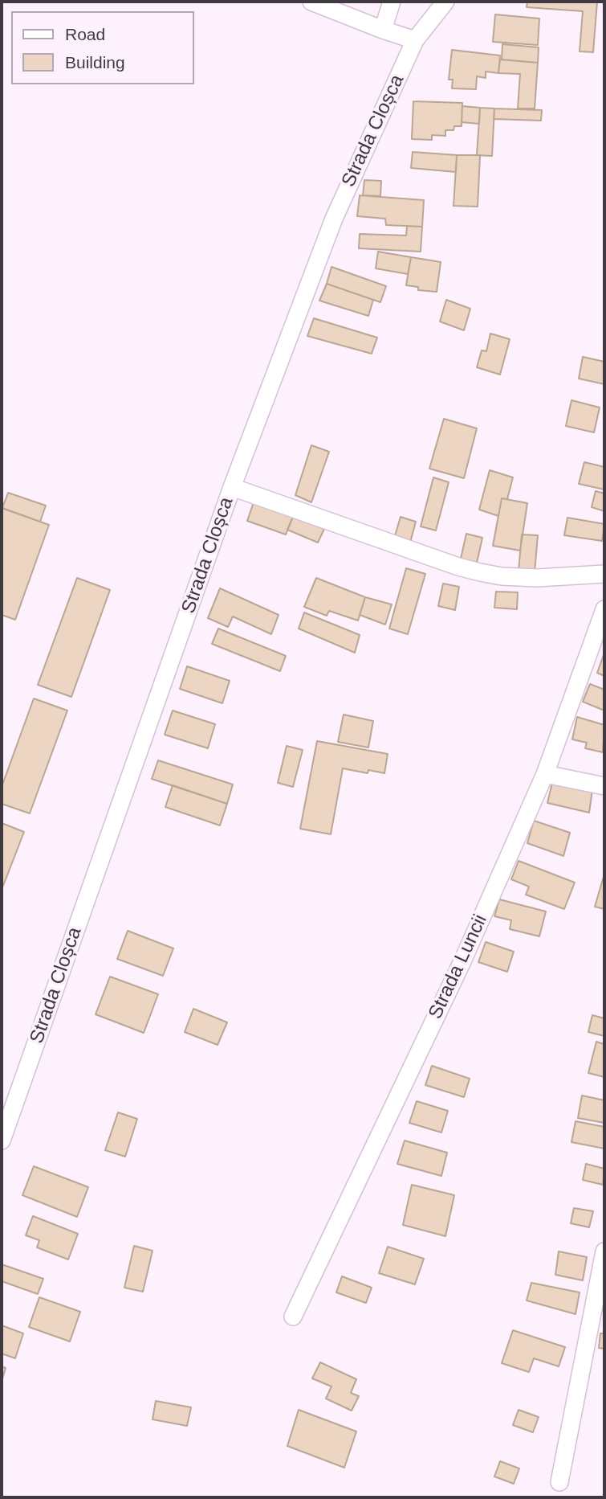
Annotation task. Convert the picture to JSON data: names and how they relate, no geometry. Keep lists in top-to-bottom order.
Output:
{
  "streets": {
    "street": ["Strada Cloșca", "Strada Luncii"]
  },
  "legend": ["Road", "Building"]
}
